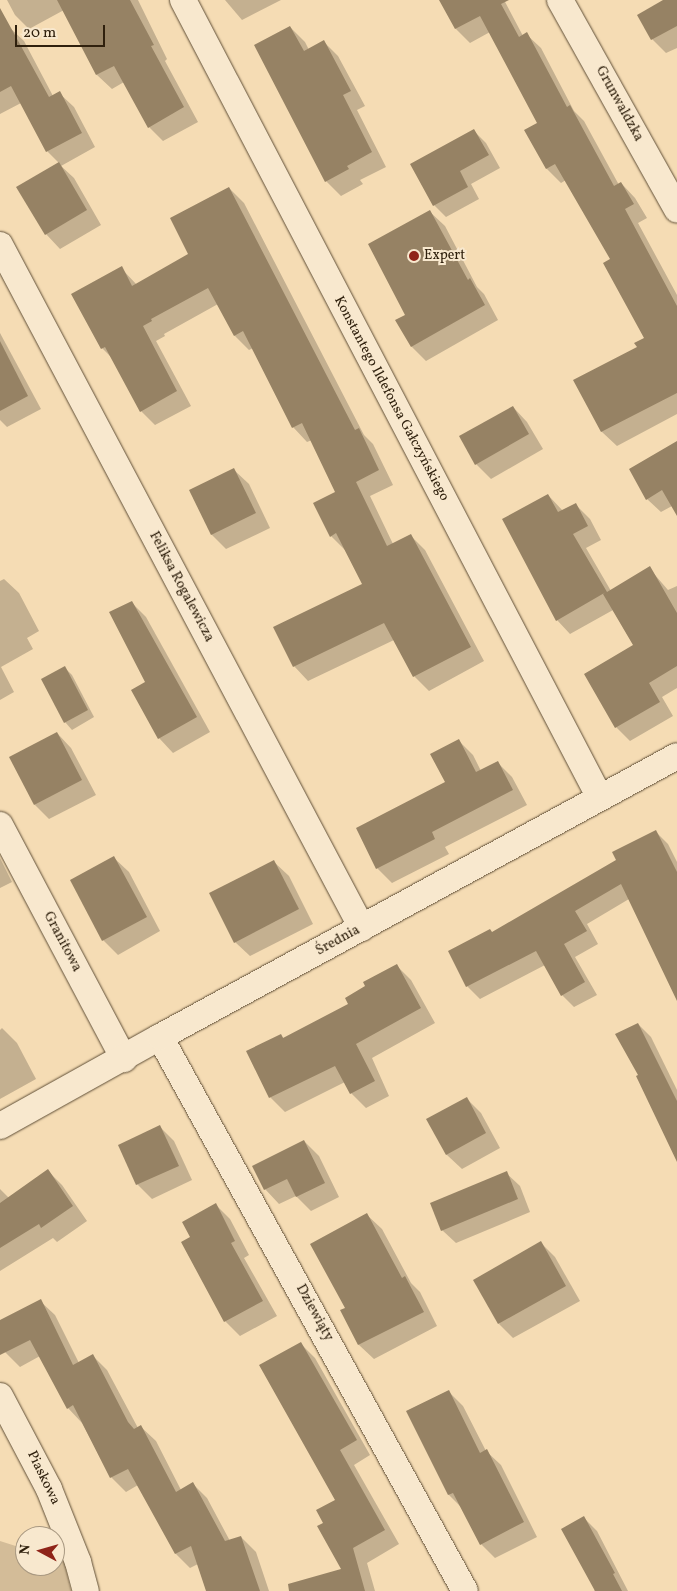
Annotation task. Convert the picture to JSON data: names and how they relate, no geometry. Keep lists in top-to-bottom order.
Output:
{
  "streets": {
    "street": [
      "Grunwaldzka",
      "Konstantego Ildefonsa Gałczyńskiego",
      "Feliksa Rogalewicza",
      "Średnia",
      "Granitowa",
      "Dziewiąty",
      "Piaskowa"
    ]
  },
  "crossings": [
    ["Konstantego Ildefonsa Gałczyńskiego", "Średnia"],
    ["Feliksa Rogalewicza", "Średnia"],
    ["Średnia", "Granitowa"],
    ["Średnia", "Dziewiąty"]
  ],
  "places": ["Expert"],
  "scale_bar": "20 m",
  "north": "left"
}
